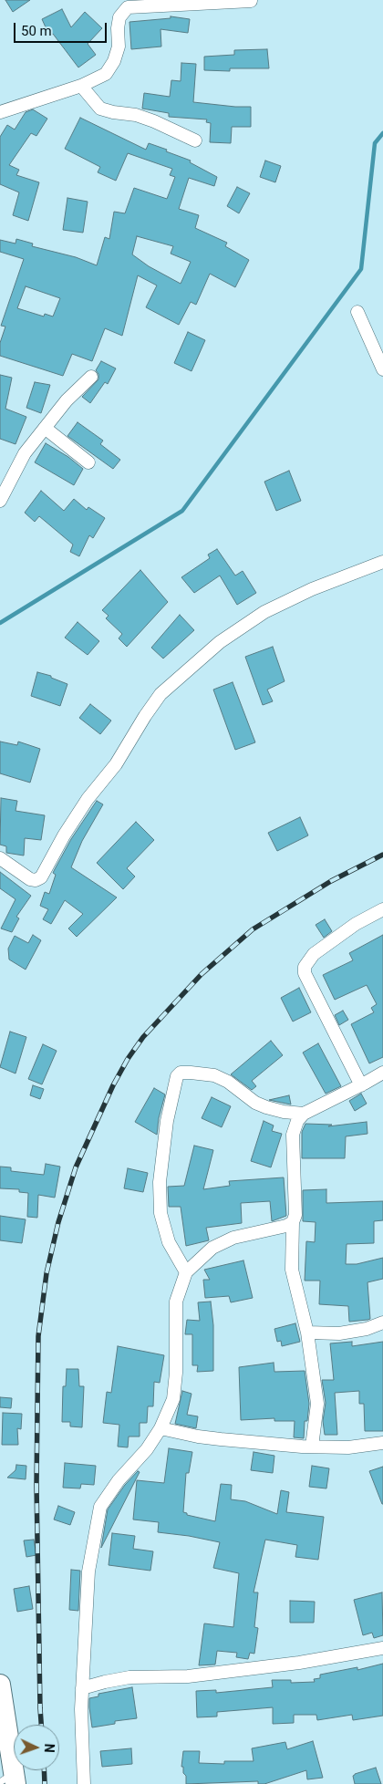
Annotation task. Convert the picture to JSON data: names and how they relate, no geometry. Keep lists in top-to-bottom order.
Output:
{
  "scale_bar": "50 m",
  "north": "right"
}
